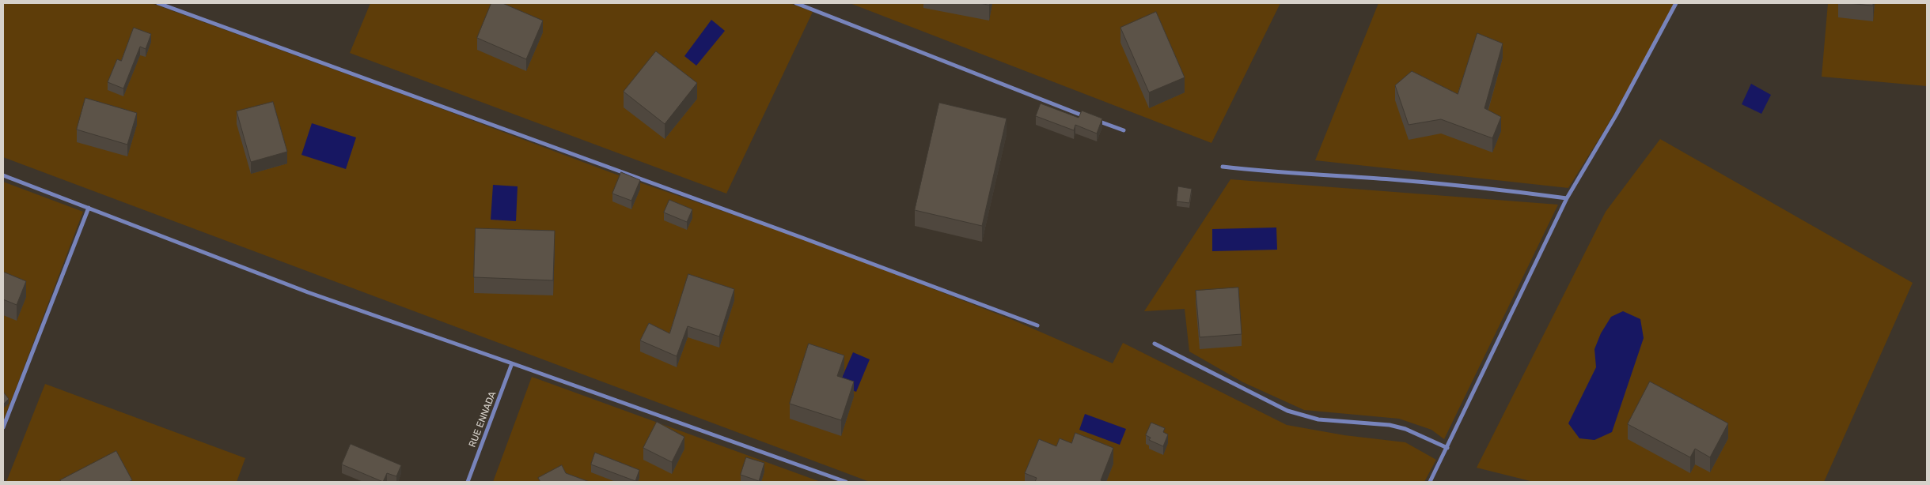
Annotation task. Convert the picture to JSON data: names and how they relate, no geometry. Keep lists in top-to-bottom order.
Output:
{
  "streets": {
    "street": ["RUE ENNADA"]
  }
}
